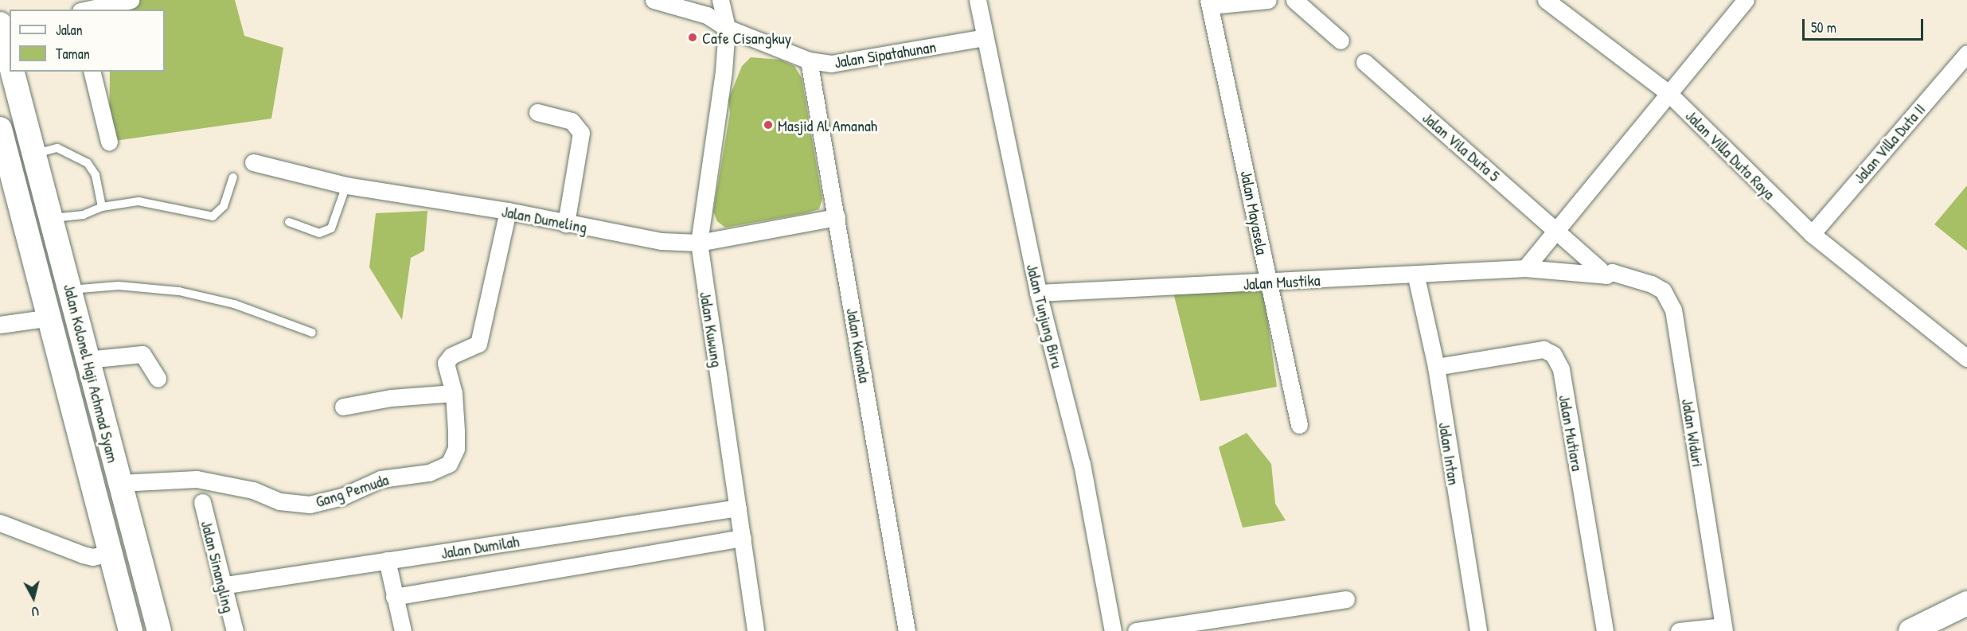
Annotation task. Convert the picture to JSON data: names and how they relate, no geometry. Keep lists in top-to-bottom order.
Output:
{
  "streets": {
    "main road": ["Jalan Kolonel Haji Achmad Syam"],
    "street": [
      "Jalan Sipatahunan",
      "Jalan Villa Duta II",
      "Jalan Vila Duta 5",
      "Jalan Villa Duta Raya",
      "Jalan Mayasela",
      "Jalan Dumeling",
      "Jalan Mustika",
      "Jalan Tunjung Biru",
      "Jalan Kuwung",
      "Jalan Kumala",
      "Jalan Mutiara",
      "Jalan Widuri",
      "Jalan Intan",
      "Gang Pemuda",
      "Jalan Dumilah",
      "Jalan Sinangling"
    ]
  },
  "crossings": [
    ["Jalan Sipatahunan", "Jalan Tunjung Biru"],
    ["Jalan Sipatahunan", "Jalan Kuwung"],
    ["Jalan Sipatahunan", "Jalan Kumala"],
    ["Jalan Villa Duta II", "Jalan Villa Duta Raya"],
    ["Jalan Vila Duta 5", "Jalan Mustika"],
    ["Jalan Vila Duta 5", "Jalan Widuri"],
    ["Jalan Mayasela", "Jalan Mustika"],
    ["Jalan Dumeling", "Jalan Kuwung"],
    ["Jalan Dumeling", "Jalan Kumala"],
    ["Jalan Dumeling", "Gang Pemuda"],
    ["Jalan Mustika", "Jalan Tunjung Biru"],
    ["Jalan Mustika", "Jalan Widuri"],
    ["Jalan Kuwung", "Jalan Dumilah"],
    ["Jalan Kolonel Haji Achmad Syam", "Gang Pemuda"],
    ["Jalan Mutiara", "Jalan Intan"],
    ["Jalan Dumilah", "Jalan Sinangling"]
  ],
  "places": ["Cafe Cisangkuy", "Masjid Al Amanah"],
  "legend": ["Jalan", "Taman"],
  "scale_bar": "50 m",
  "north": "bottom"
}
